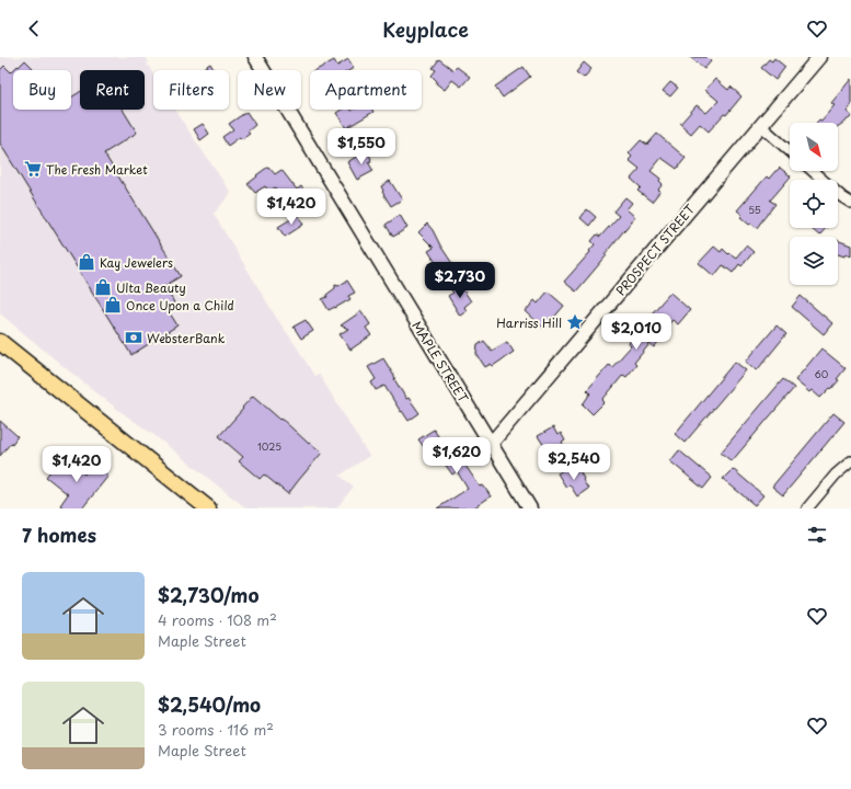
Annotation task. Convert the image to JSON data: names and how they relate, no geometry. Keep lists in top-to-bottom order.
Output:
{
  "streets": {
    "main road": ["PROSPECT STREET", "MAPLE STREET"]
  },
  "crossings": [
    ["PROSPECT STREET", "MAPLE STREET"]
  ],
  "places": {
    "supermarket": ["The Fresh Market"],
    "shop": ["Kay Jewelers", "Ulta Beauty", "Once Upon a Child"],
    "place": ["Harriss Hill"],
    "bank": ["WebsterBank"]
  },
  "house_numbers": ["55", "60", "1025"],
  "north": "bottom right",
  "page": {
    "header": "Keyplace",
    "chip": [
      "Buy",
      "Rent",
      "Filters",
      "New",
      "Apartment"
    ],
    "price": [
      "$1,550",
      "$1,420",
      "$2,730",
      "$2,010",
      "$1,620",
      "$2,540",
      "$1,420"
    ],
    "heading": "7 homes",
    "list": [
      {
        "name": "$2,730/mo",
        "note": "4 rooms · 108 m² · Maple Street"
      },
      {
        "name": "$2,540/mo",
        "note": "3 rooms · 116 m² · Maple Street"
      }
    ]
  }
}
